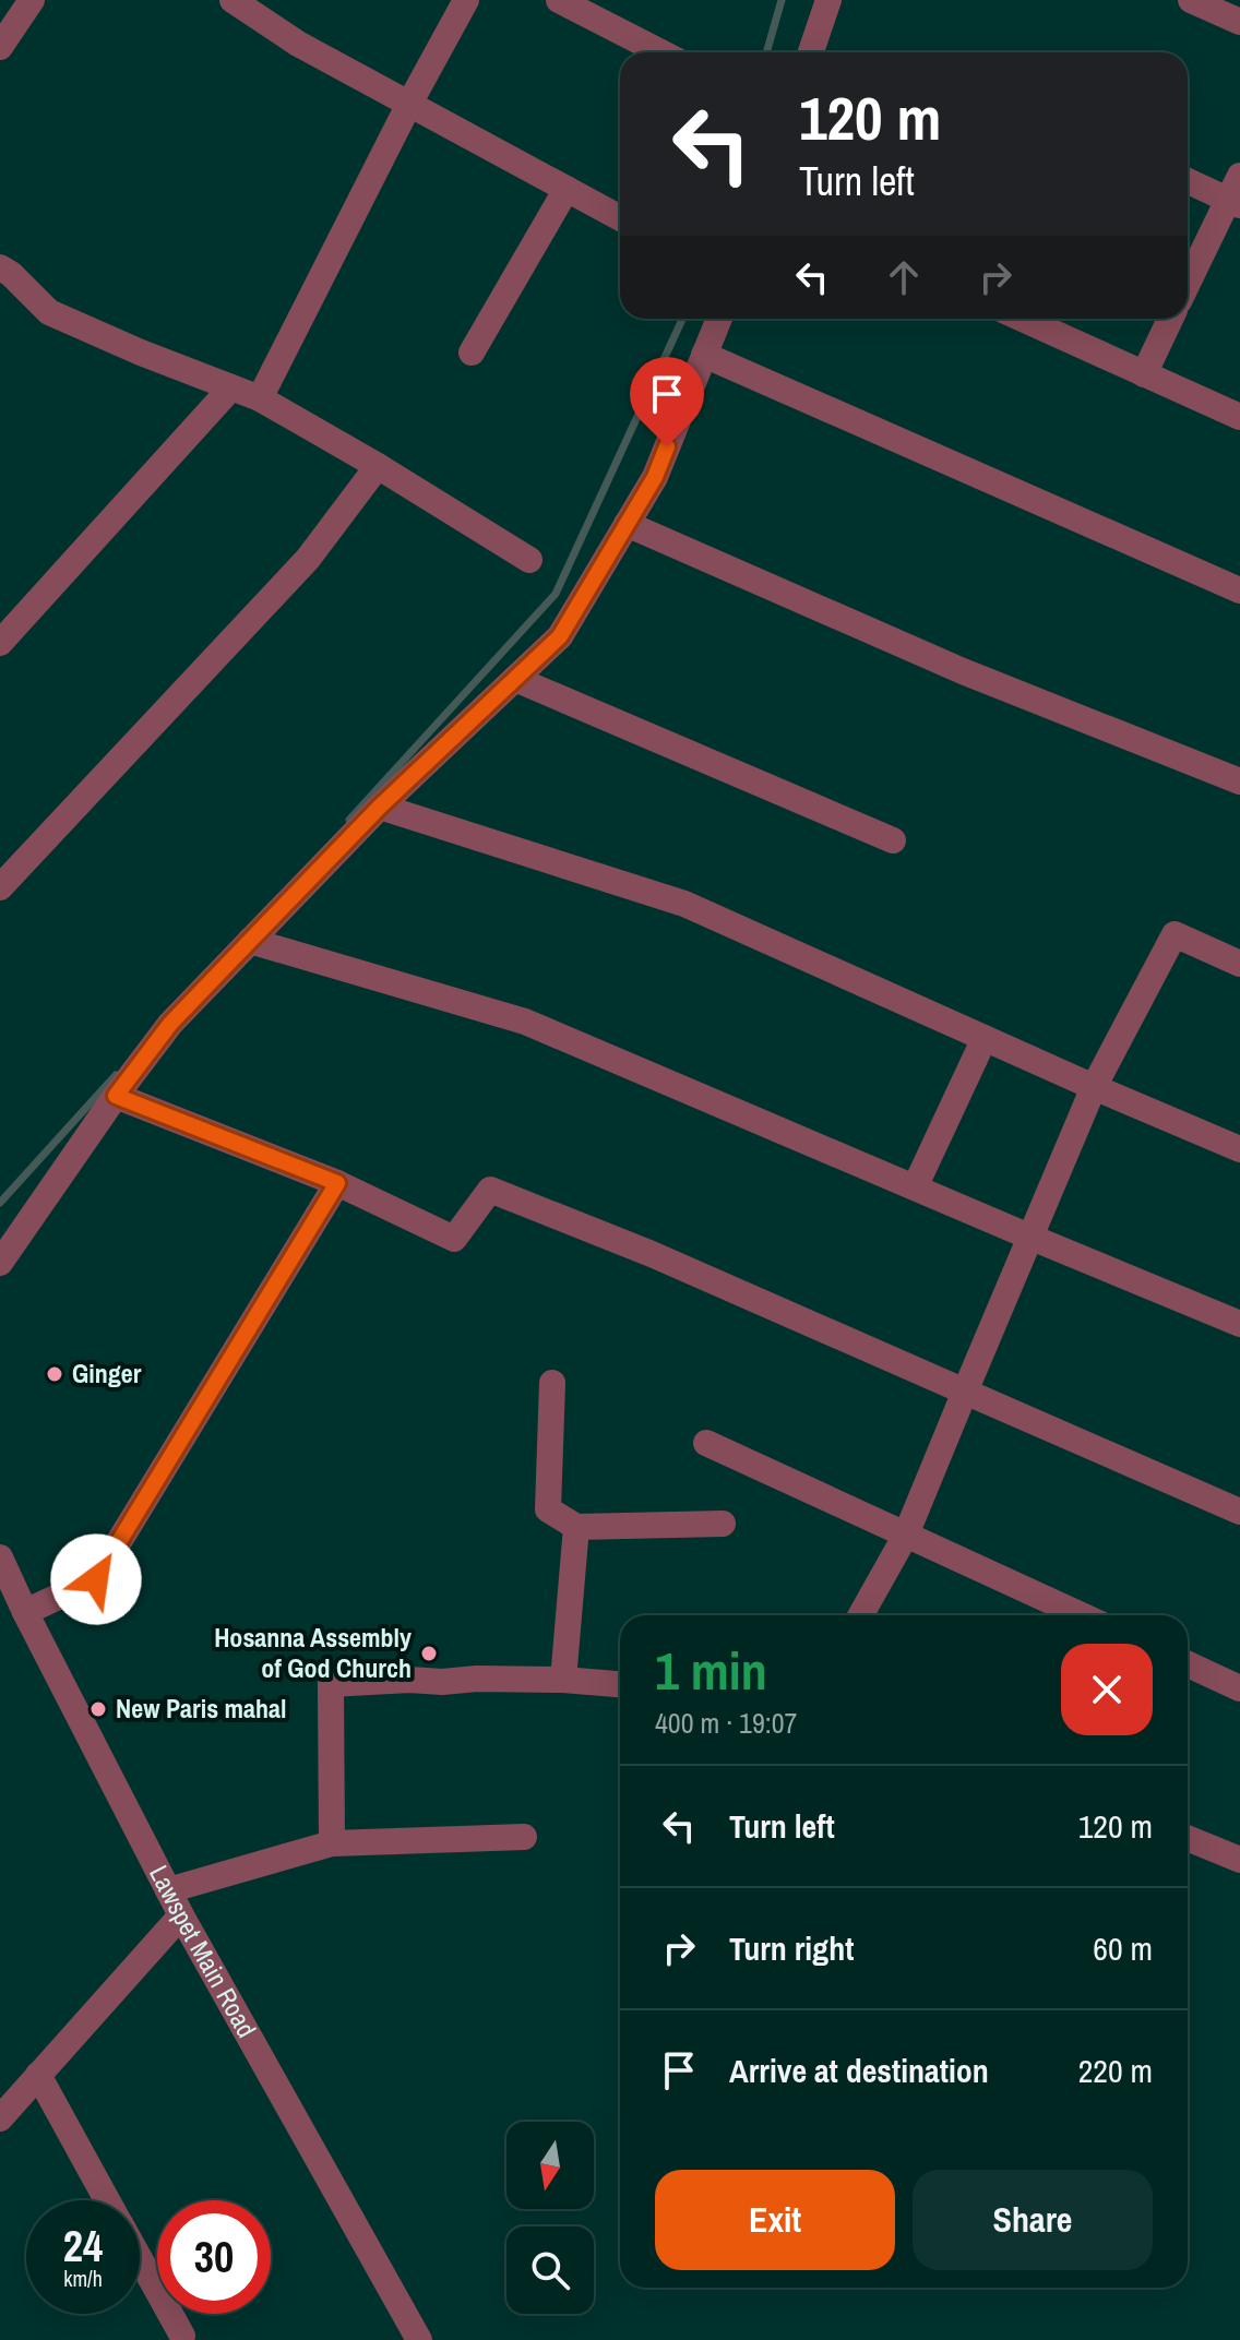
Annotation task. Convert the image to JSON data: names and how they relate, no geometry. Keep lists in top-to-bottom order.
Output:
{
  "streets": {
    "street": ["Lawspet Main Road"]
  },
  "places": ["Ginger", "Hosanna Assembly of God Church", "New Paris mahal"],
  "north": "bottom",
  "page": {
    "turn": ["120 m", "Turn left"],
    "heading": ["1 min", "400 m · 19:07"],
    "list": [
      {
        "name": "Turn left",
        "value": "120 m"
      },
      {
        "name": "Turn right",
        "value": "60 m"
      },
      {
        "name": "Arrive at destination",
        "value": "220 m"
      }
    ],
    "buttons": ["Exit", "Share"],
    "speed": "24 km/h",
    "limit": "30"
  }
}
